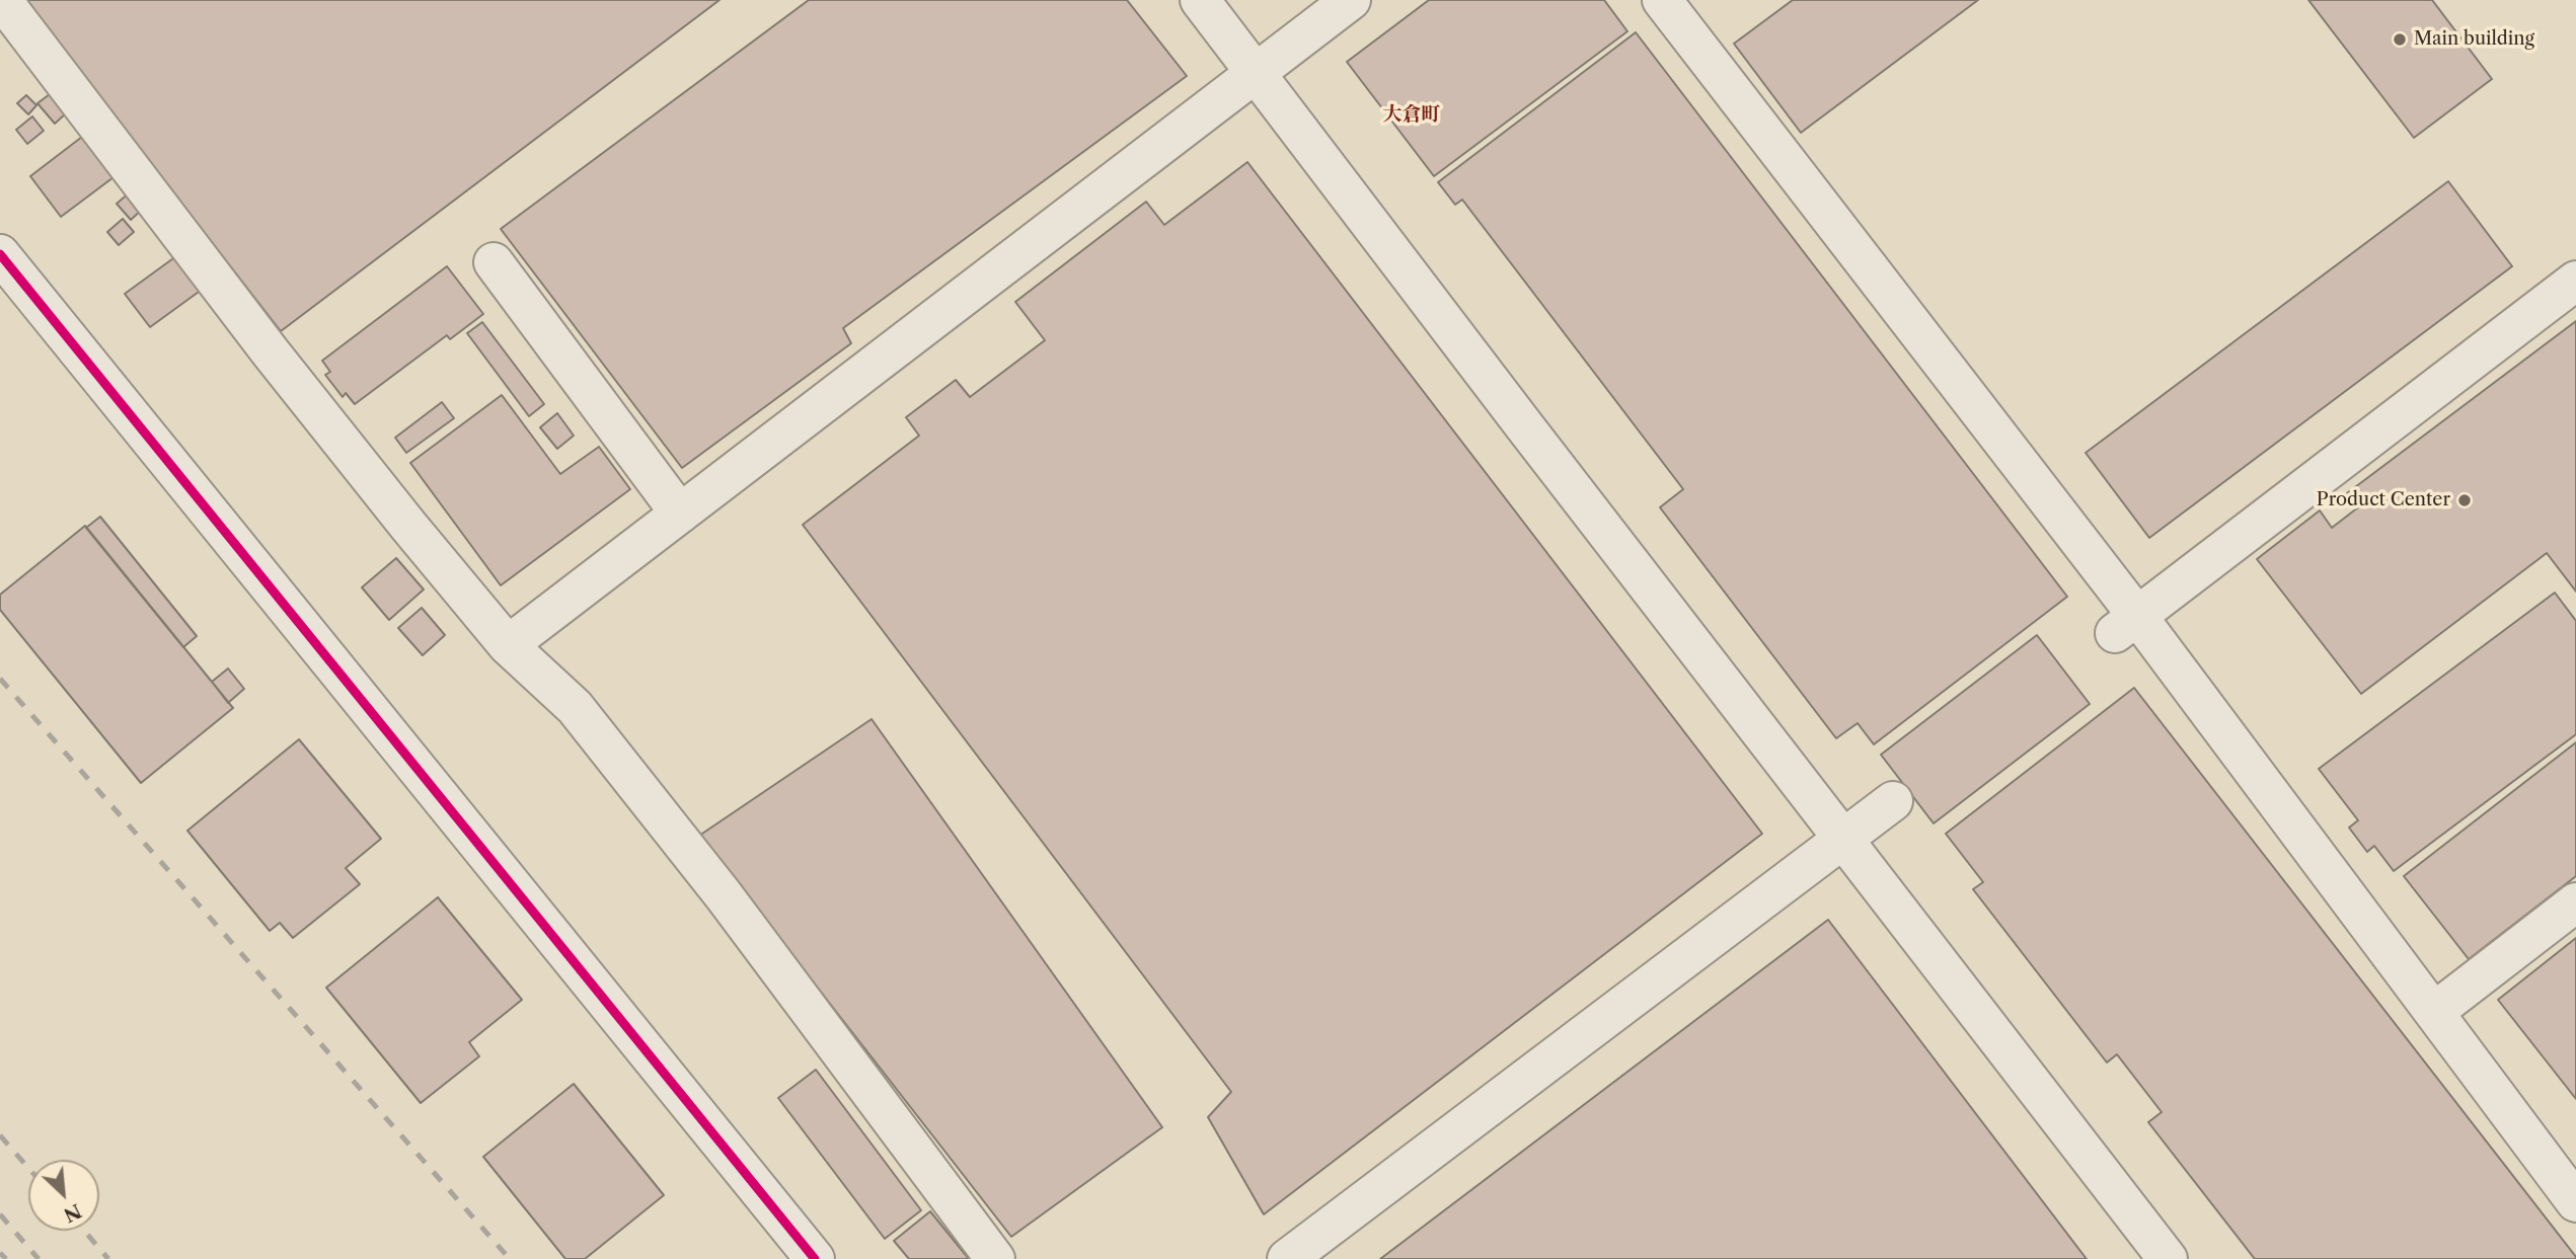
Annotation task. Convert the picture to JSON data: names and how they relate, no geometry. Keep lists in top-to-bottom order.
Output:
{
  "districts": ["大倉町"],
  "places": ["Main building", "Product Center"],
  "north": "bottom right"
}
